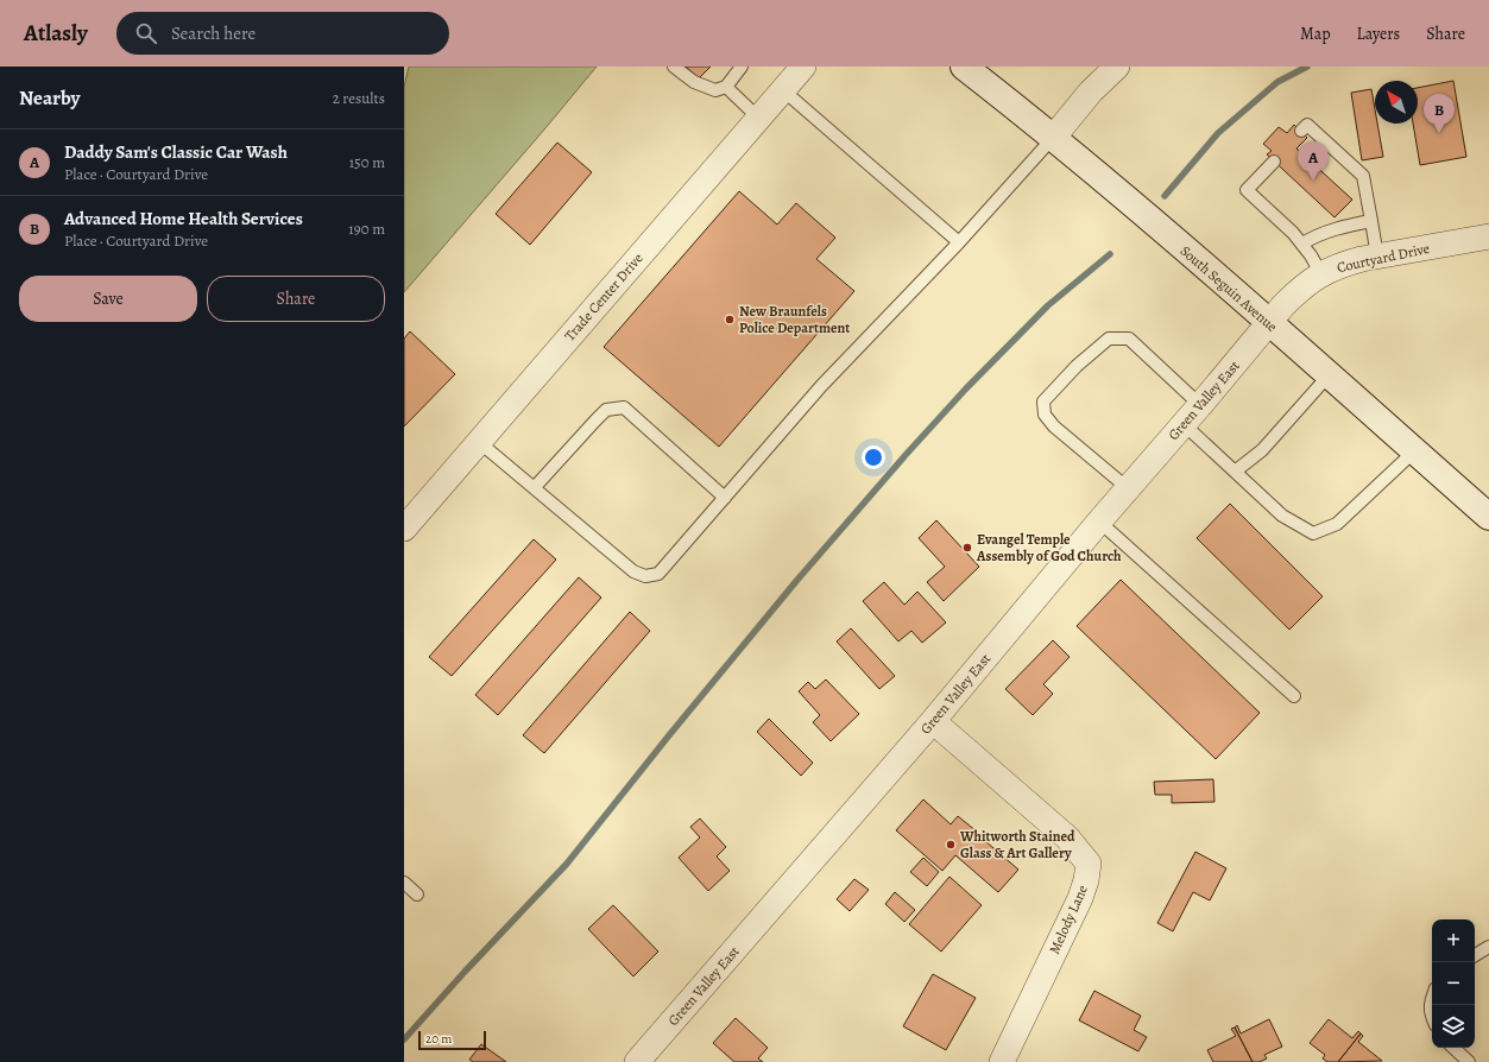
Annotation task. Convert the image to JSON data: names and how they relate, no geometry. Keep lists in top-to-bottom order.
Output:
{
  "streets": {
    "main road": ["South Seguin Avenue"],
    "street": [
      "Courtyard Drive",
      "Trade Center Drive",
      "Green Valley East",
      "Melody Lane"
    ]
  },
  "crossings": [
    ["Courtyard Drive", "South Seguin Avenue"],
    ["Courtyard Drive", "Green Valley East"],
    ["South Seguin Avenue", "Green Valley East"],
    ["Green Valley East", "Melody Lane"]
  ],
  "places": ["New Braunfels Police Department", "Evangel Temple Assembly of God Church", "Whitworth Stained Glass & Art Gallery"],
  "scale_bar": "20 m",
  "north": "top left",
  "page": {
    "header": "Atlasly",
    "search": "Search here",
    "nav": ["Map", "Layers", "Share"],
    "heading": ["Nearby", "2 results"],
    "pins": ["B", "A"],
    "list": [
      {
        "mark": "A",
        "name": "Daddy Sam's Classic Car Wash",
        "note": "Place · Courtyard Drive",
        "value": "150 m"
      },
      {
        "mark": "B",
        "name": "Advanced Home Health Services",
        "note": "Place · Courtyard Drive",
        "value": "190 m"
      }
    ],
    "buttons": ["Save", "Share"],
    "map_buttons": ["+", "−"],
    "scale": "20 m"
  }
}
